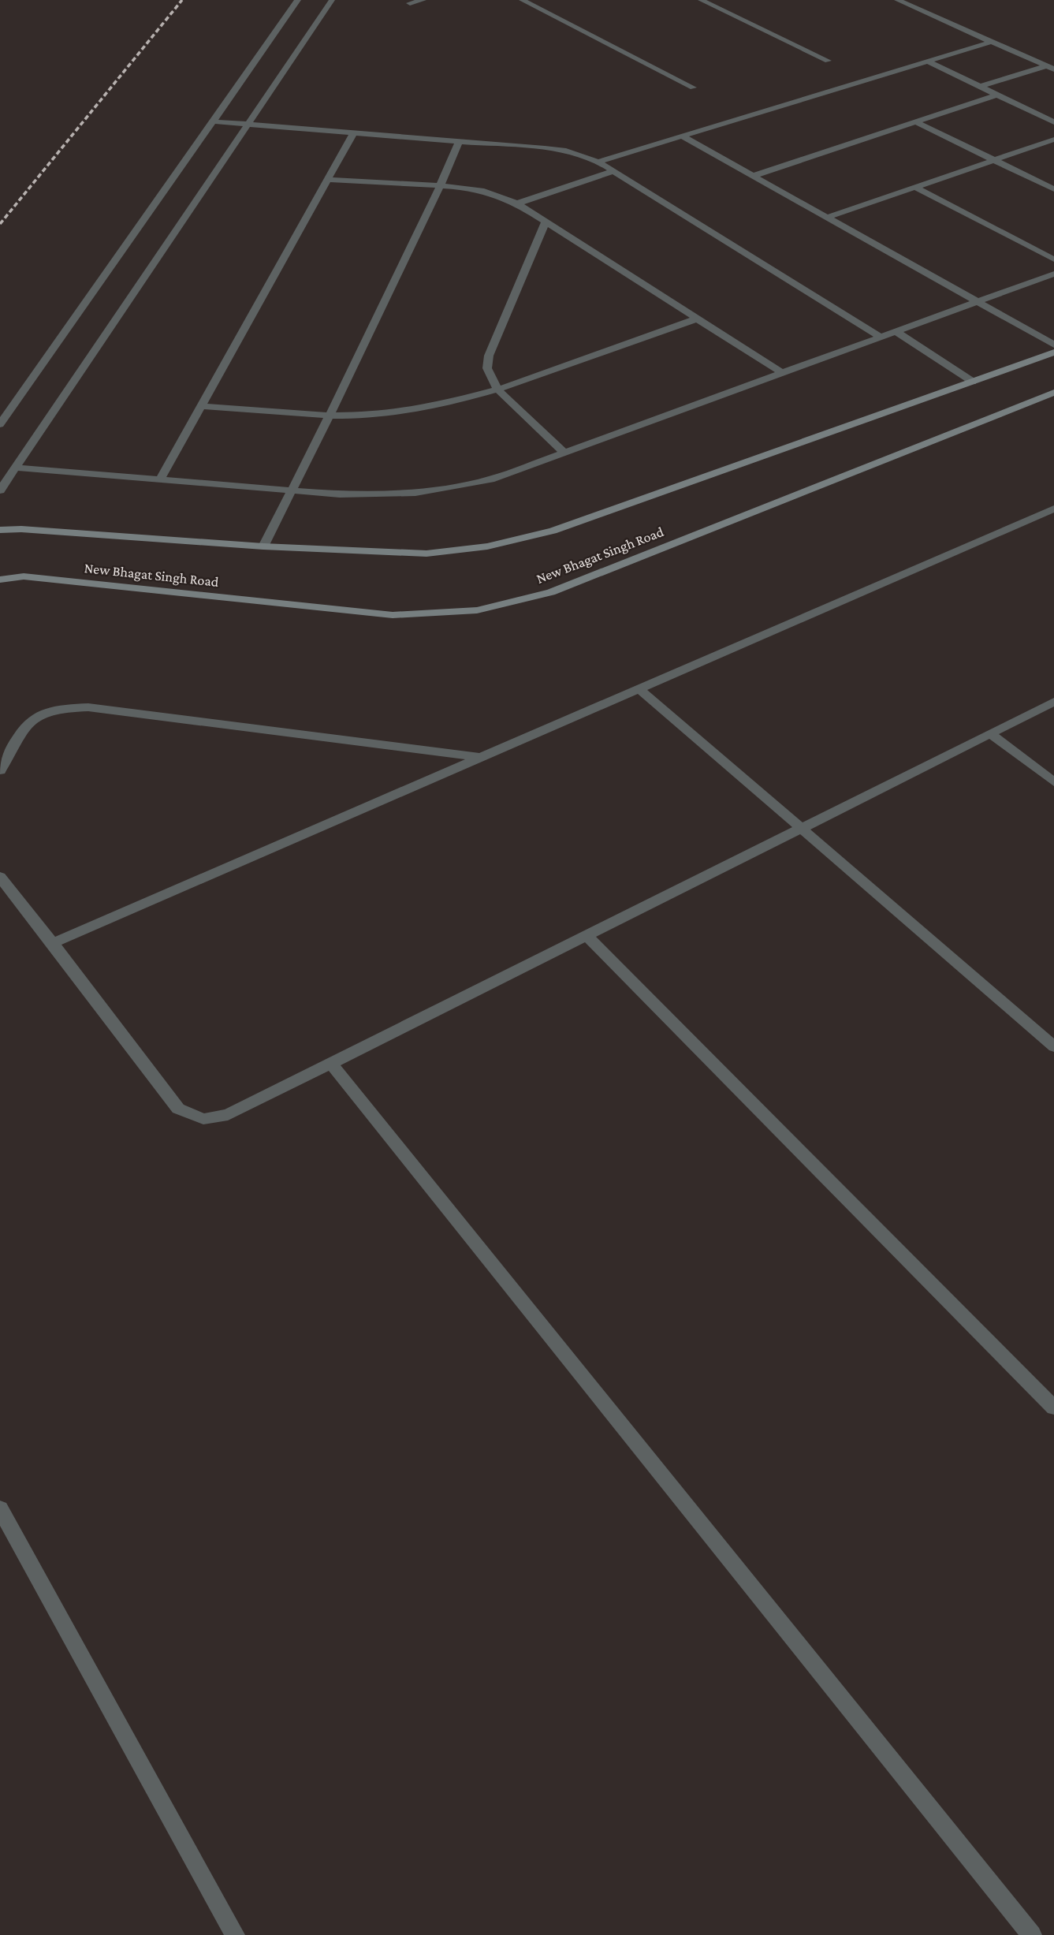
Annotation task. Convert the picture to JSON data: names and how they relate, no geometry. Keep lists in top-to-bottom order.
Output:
{
  "streets": {
    "street": ["New Bhagat Singh Road"]
  }
}
